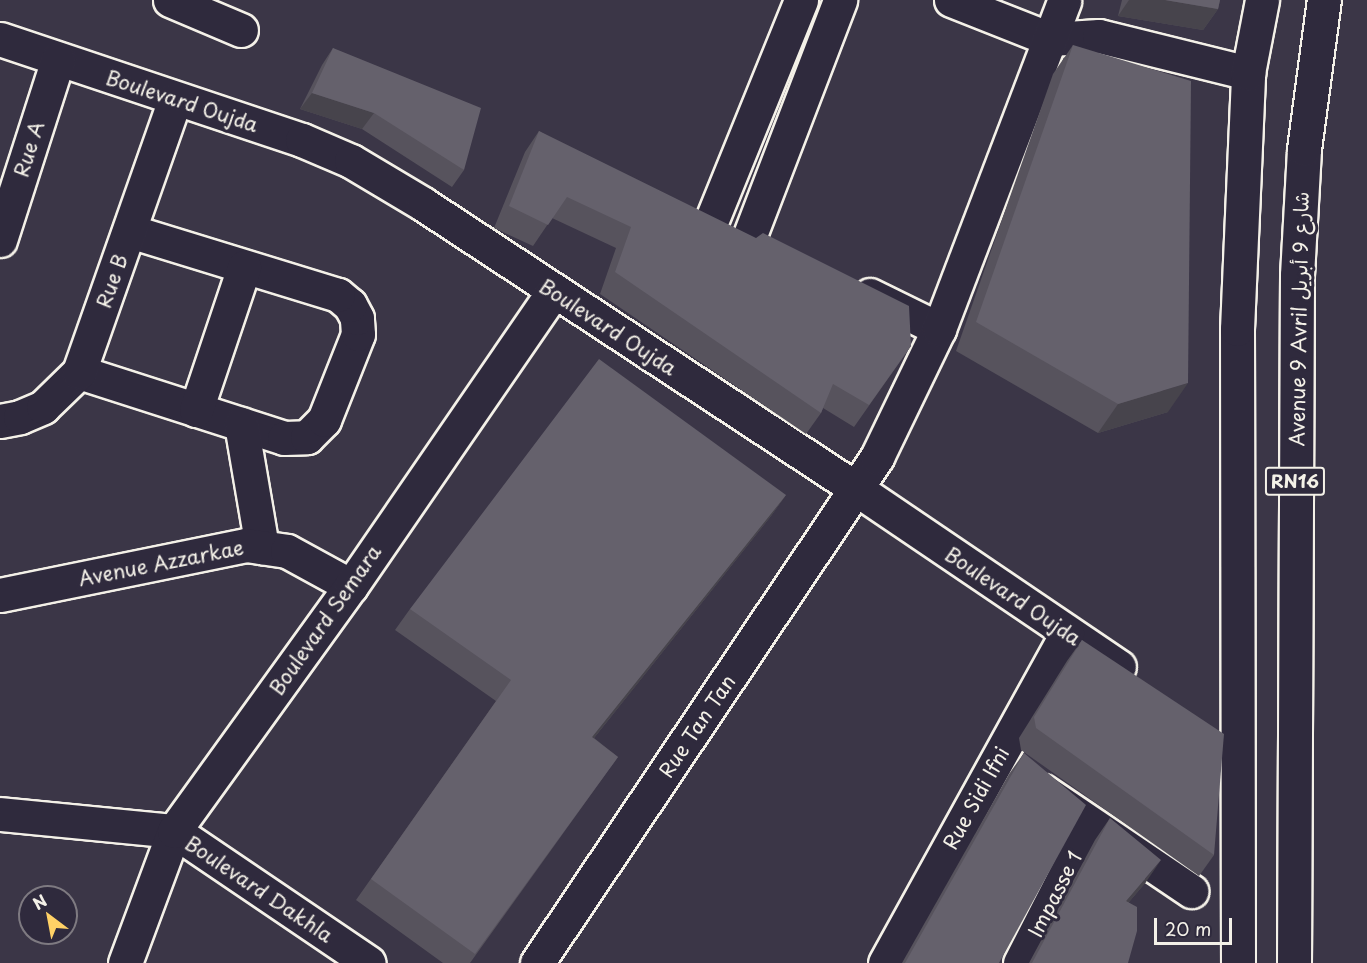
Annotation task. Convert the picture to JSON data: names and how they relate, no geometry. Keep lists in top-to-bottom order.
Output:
{
  "streets": {
    "main road": [
      "Boulevard Oujda",
      "Rue A",
      "Rue B",
      "Avenue 9 Avril شارع 9 أبريل",
      "RN16",
      "Avenue Azzarkae",
      "Boulevard Semara",
      "Rue Tan Tan",
      "Rue Sidi Ifni",
      "Boulevard Dakhla",
      "Impasse 1"
    ]
  },
  "crossings": [
    ["Boulevard Oujda", "Rue A"],
    ["Boulevard Oujda", "Rue B"],
    ["Boulevard Oujda", "Boulevard Semara"],
    ["Boulevard Oujda", "Rue Tan Tan"],
    ["Boulevard Oujda", "Rue Sidi Ifni"],
    ["Avenue Azzarkae", "Boulevard Semara"],
    ["Boulevard Semara", "Boulevard Dakhla"]
  ],
  "scale_bar": "20 m",
  "north": "top left"
}
